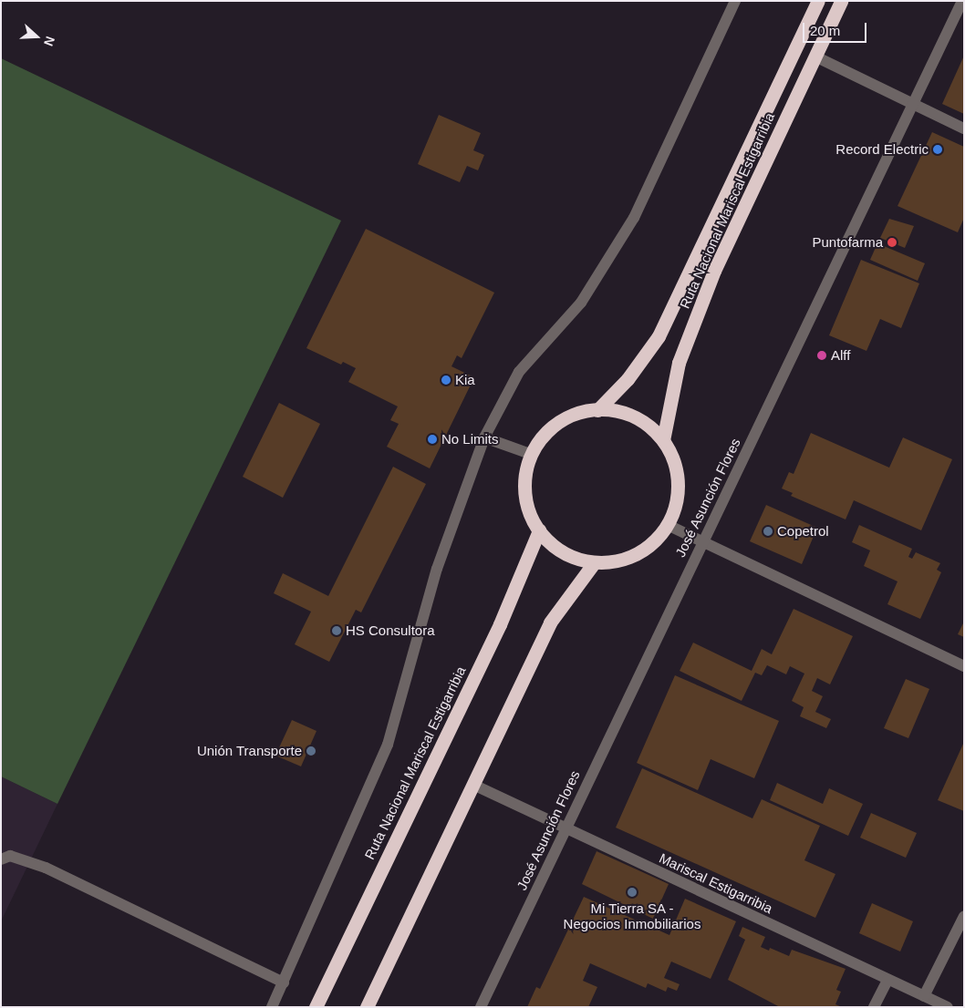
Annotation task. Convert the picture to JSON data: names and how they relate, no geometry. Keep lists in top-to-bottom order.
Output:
{
  "streets": {
    "highway": ["Ruta Nacional Mariscal Estigarribia"],
    "street": ["José Asunción Flores", "Mariscal Estigarribia"]
  },
  "crossings": [
    ["José Asunción Flores", "Mariscal Estigarribia"]
  ],
  "places": [
    "Record Electric",
    "Puntofarma",
    "Alff",
    "Kia",
    "No Limits",
    "Copetrol",
    "HS Consultora",
    "Unión Transporte",
    "Mi Tierra SA - Negocios Inmobiliarios"
  ],
  "scale_bar": "20 m",
  "north": "right"
}
